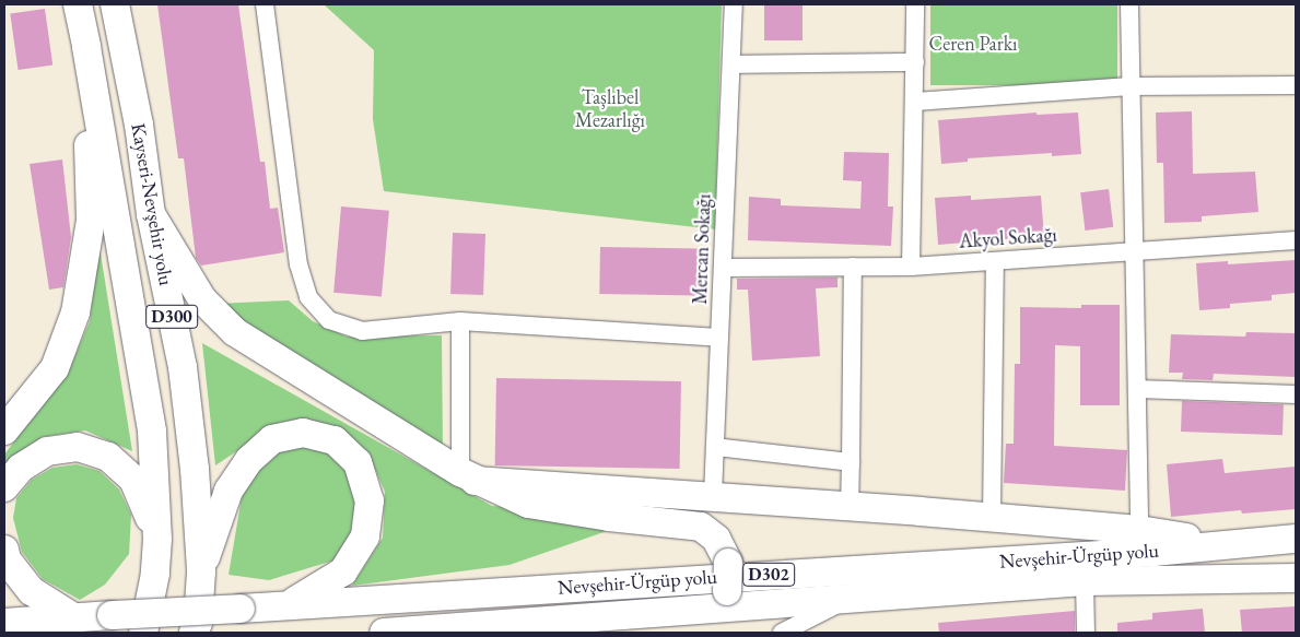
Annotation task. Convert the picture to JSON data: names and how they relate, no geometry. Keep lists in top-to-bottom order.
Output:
{
  "streets": {
    "highway": [
      "Kayseri-Nevşehir yolu",
      "D300",
      "Nevşehir-Ürgüp yolu",
      "D302"
    ],
    "street": ["Akyol Sokağı", "Mercan Sokağı"]
  },
  "crossings": [
    ["Akyol Sokağı", "Mercan Sokağı"]
  ],
  "parks": ["Ceren Parkı", "Taşlıbel Mezarlığı"]
}
